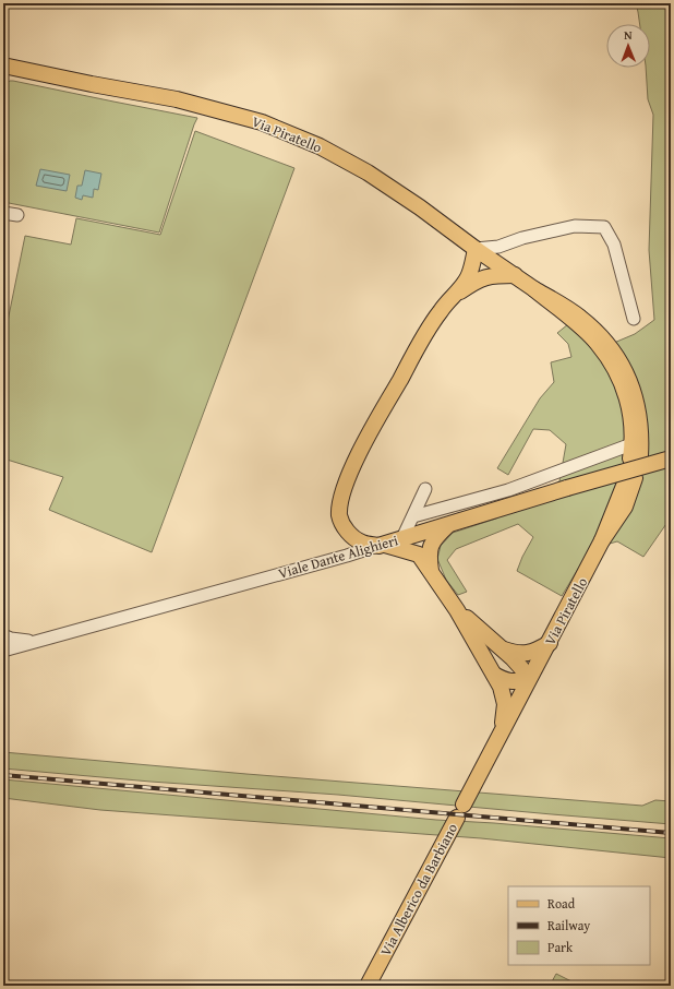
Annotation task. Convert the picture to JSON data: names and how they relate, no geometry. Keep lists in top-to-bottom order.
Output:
{
  "streets": {
    "main road": ["Via Piratello", "Viale Dante Alighieri", "Via Alberico da Barbiano"]
  },
  "crossings": [
    ["Via Piratello", "Via Alberico da Barbiano"]
  ],
  "legend": ["Road", "Railway", "Park"],
  "north": "top"
}
